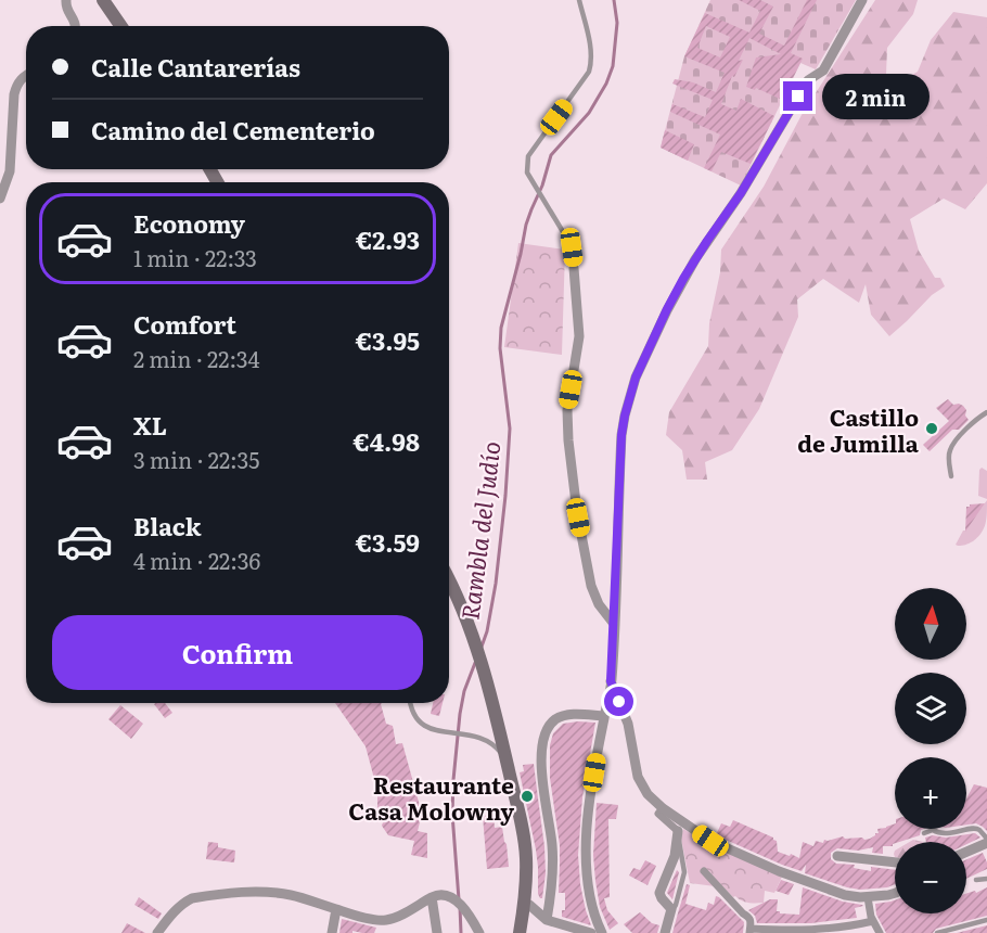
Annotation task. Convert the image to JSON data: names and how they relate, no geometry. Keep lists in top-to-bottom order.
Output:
{
  "water": ["Rambla del Judío"],
  "places": ["Castillo de Jumilla", "Restaurante Casa Molowny"],
  "north": "top",
  "page": {
    "banner": ["Calle Cantarerías", "Camino del Cementerio"],
    "bubble": "2 min",
    "list": [
      {
        "name": "Economy",
        "note": "1 min · 22:33",
        "value": "€2.93"
      },
      {
        "name": "Comfort",
        "note": "2 min · 22:34",
        "value": "€3.95"
      },
      {
        "name": "XL",
        "note": "3 min · 22:35",
        "value": "€4.98"
      },
      {
        "name": "Black",
        "note": "4 min · 22:36",
        "value": "€3.59"
      }
    ],
    "map_buttons": ["+", "−"],
    "buttons": "Confirm"
  }
}
